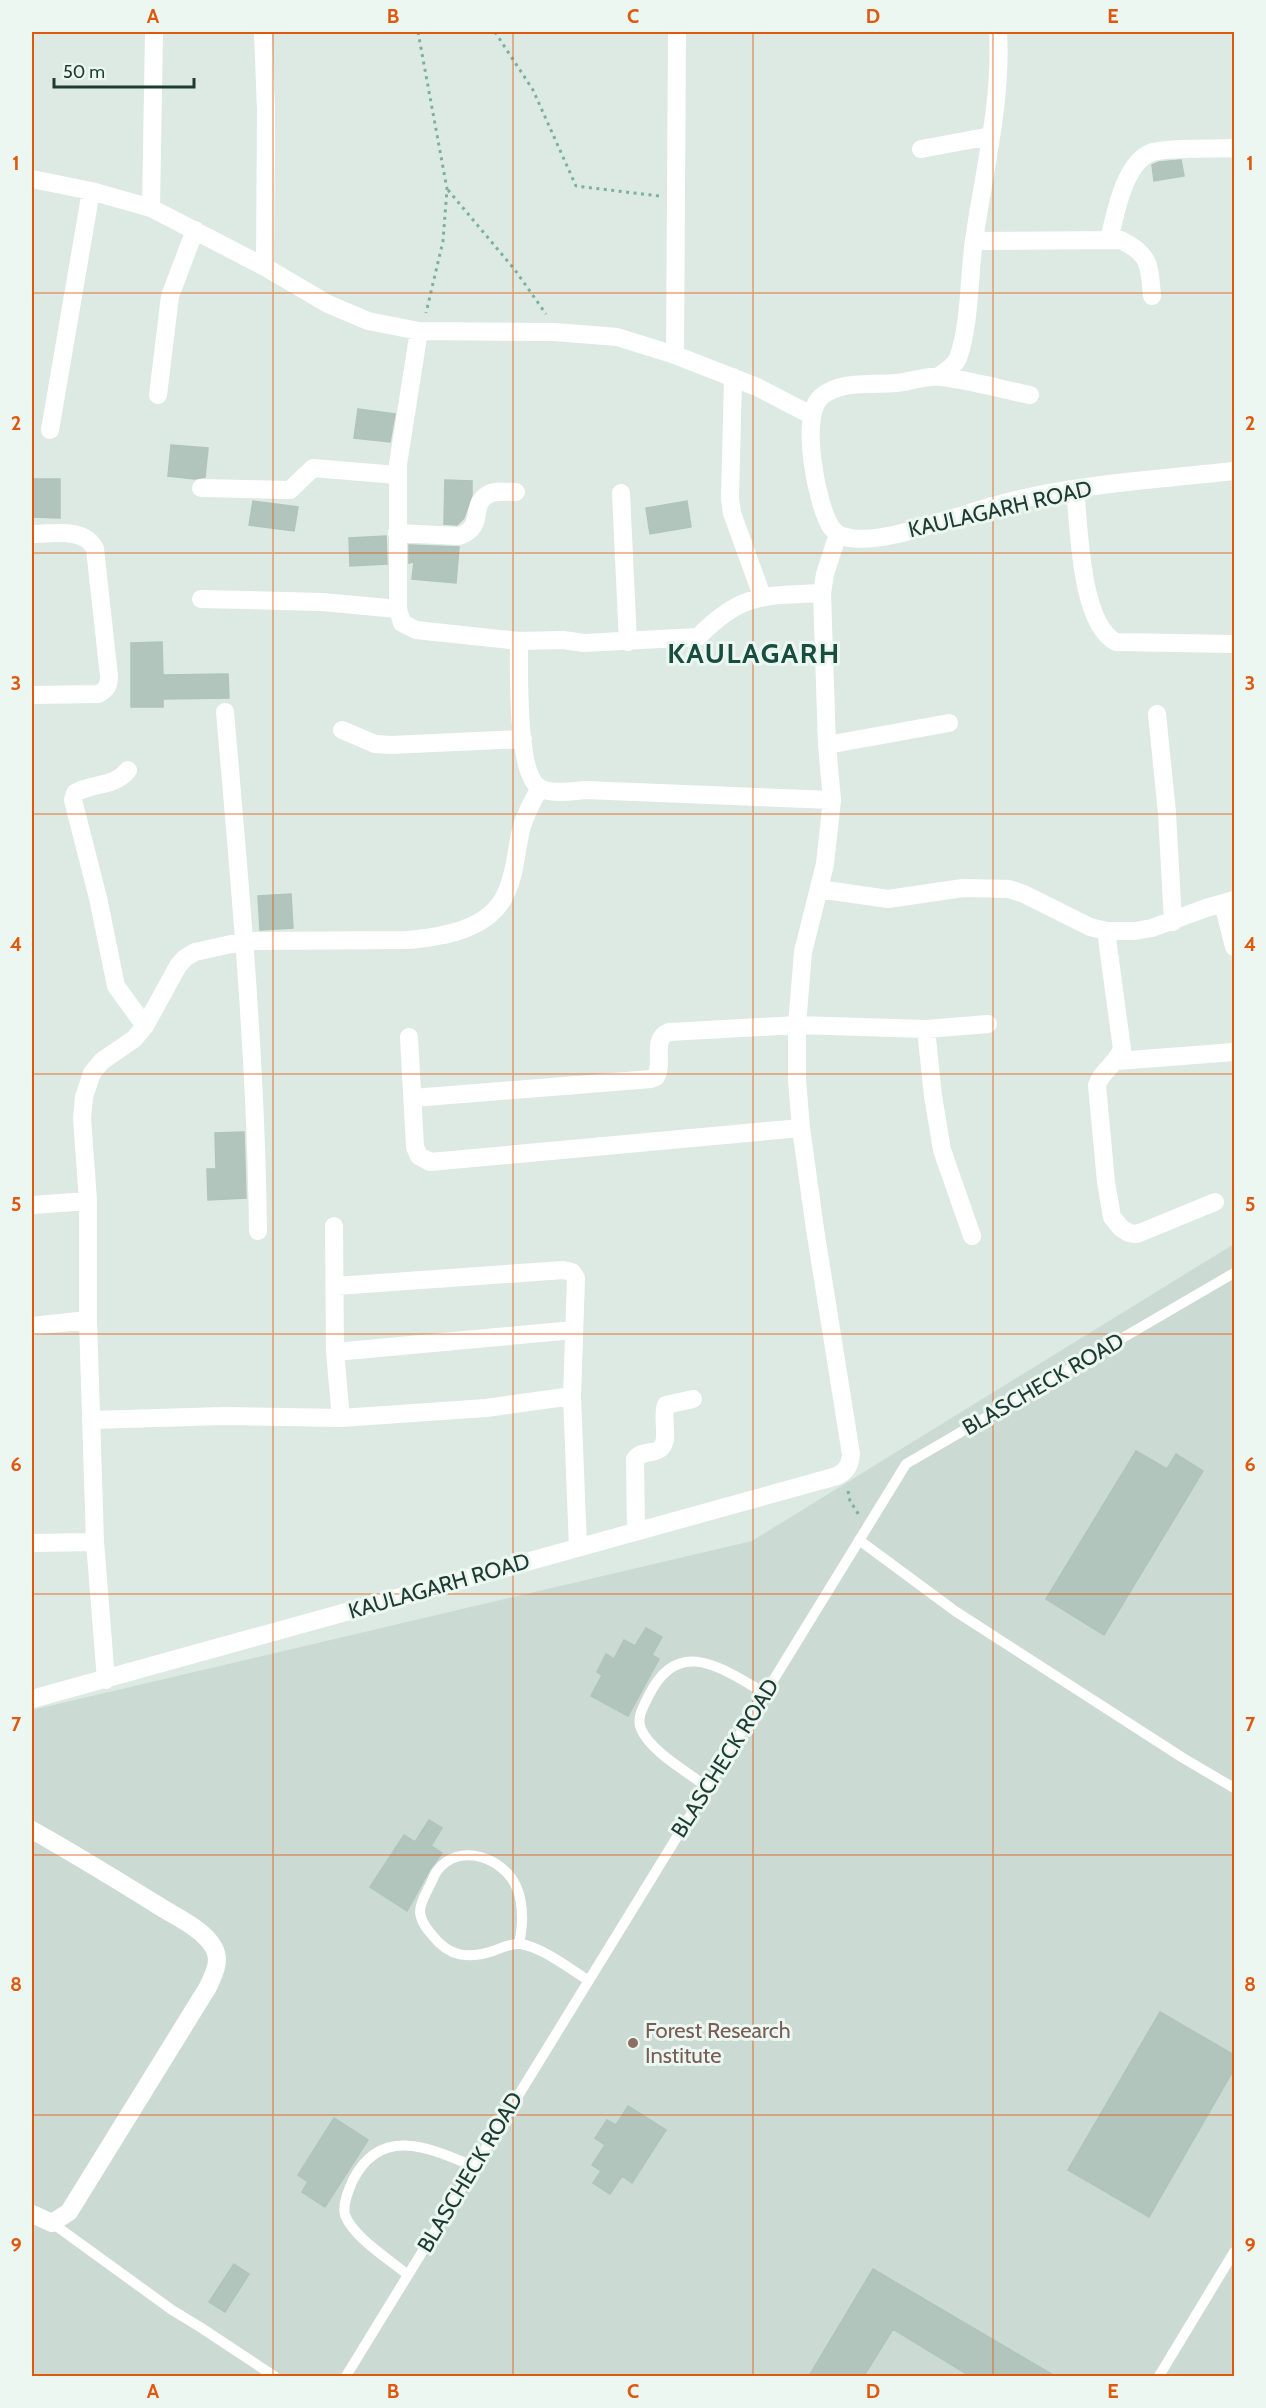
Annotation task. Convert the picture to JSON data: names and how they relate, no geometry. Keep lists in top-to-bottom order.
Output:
{
  "streets": {
    "street": ["KAULAGARH ROAD"],
    "lane": ["BLASCHECK ROAD"]
  },
  "districts": ["KAULAGARH"],
  "places": ["Forest Research Institute"],
  "scale_bar": "50 m",
  "grid": {
    "columns": [
      "A",
      "B",
      "C",
      "D",
      "E"
    ],
    "rows": [
      "1",
      "2",
      "3",
      "4",
      "5",
      "6",
      "7",
      "8",
      "9"
    ]
  }
}
